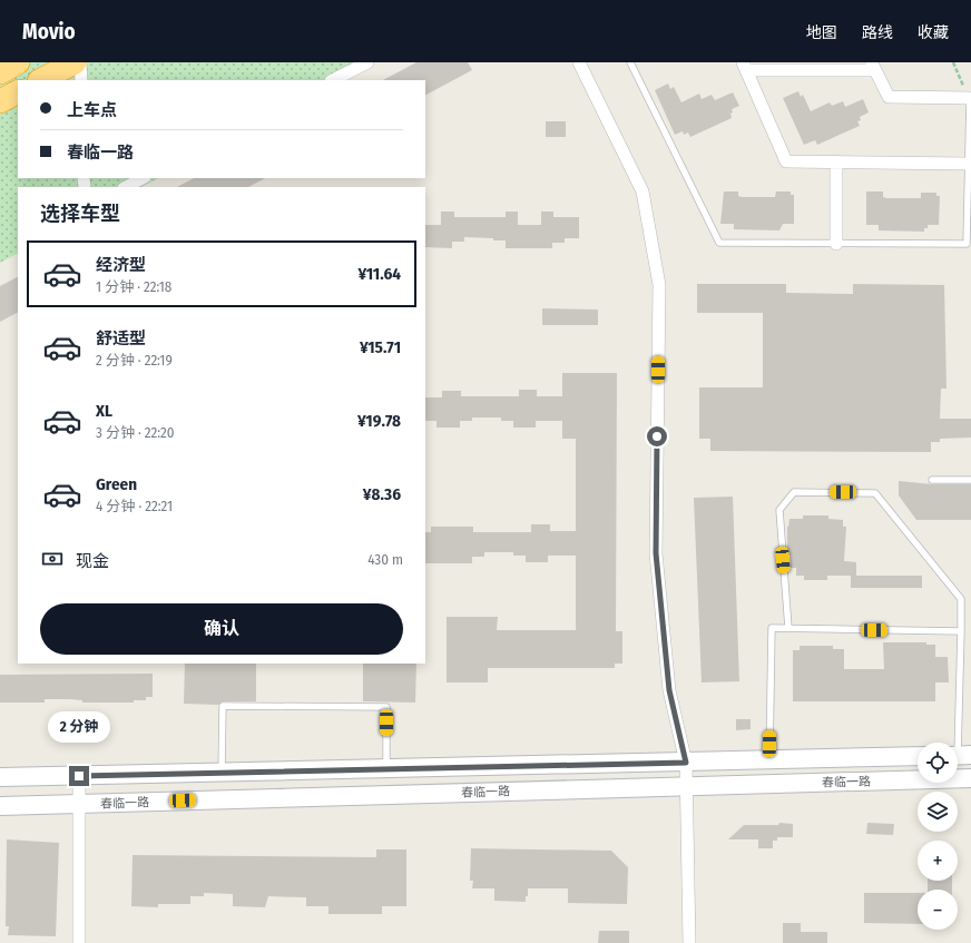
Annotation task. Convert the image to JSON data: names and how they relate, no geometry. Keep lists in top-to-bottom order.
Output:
{
  "streets": {
    "main road": ["春临一路"]
  },
  "page": {
    "header": "Movio",
    "nav": ["地图", "路线", "收藏"],
    "banner": ["上车点", "春临一路"],
    "heading": "选择车型",
    "list": [
      {
        "name": "经济型",
        "note": "1 分钟 · 22:18",
        "value": "¥11.64"
      },
      {
        "name": "舒适型",
        "note": "2 分钟 · 22:19",
        "value": "¥15.71"
      },
      {
        "name": "XL",
        "note": "3 分钟 · 22:20",
        "value": "¥19.78"
      },
      {
        "name": "Green",
        "note": "4 分钟 · 22:21",
        "value": "¥8.36"
      }
    ],
    "pay": ["现金", "430 m"],
    "buttons": "确认",
    "bubble": "2 分钟",
    "map_buttons": ["+", "−"]
  }
}
